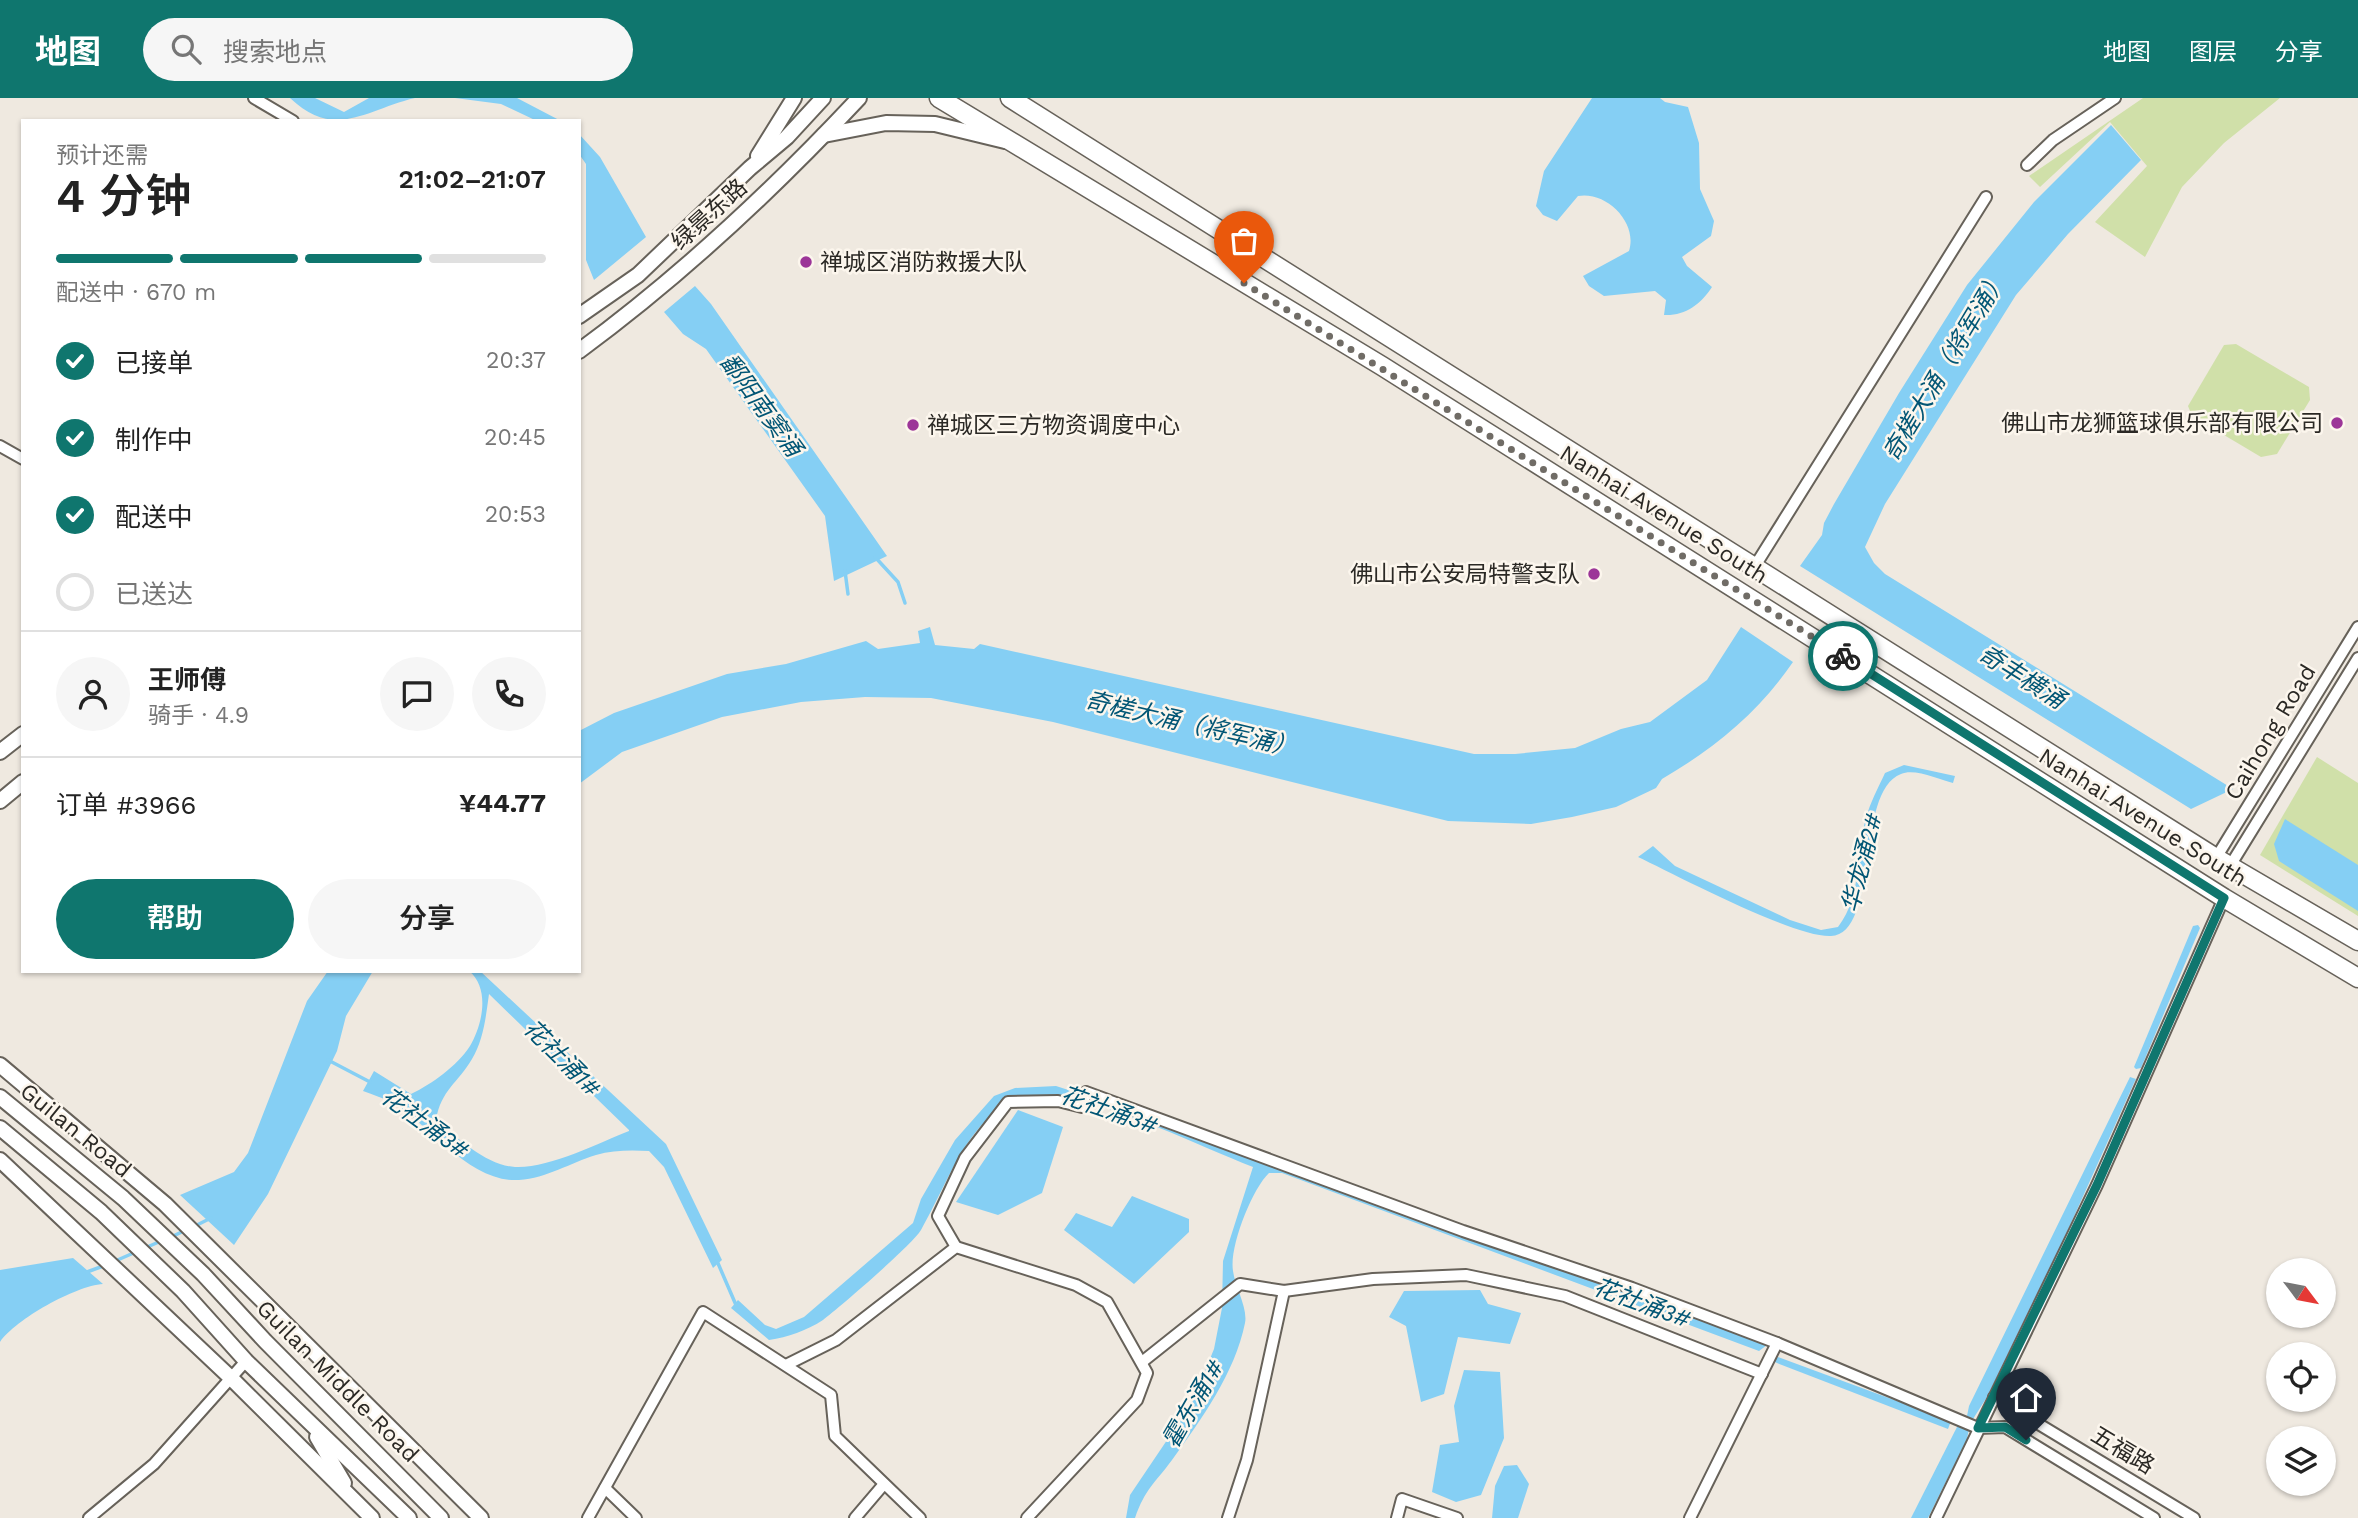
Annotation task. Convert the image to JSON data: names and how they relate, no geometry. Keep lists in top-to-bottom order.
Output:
{
  "streets": {
    "highway": ["Nanhai Avenue South"],
    "main road": ["绿景东路", "Guilan Road", "Guilan Middle Road"],
    "street": ["Caihong Road", "五福路"]
  },
  "crossings": [
    ["Nanhai Avenue South", "Caihong Road"],
    ["Guilan Road", "Guilan Middle Road"]
  ],
  "water": [
    "奇槎大涌（将军涌）",
    "鄱阳南窦涌",
    "奇丰横涌",
    "华龙涌2#",
    "花社涌1#",
    "花社涌3#",
    "霍东涌1#"
  ],
  "places": [
    "禅城区消防救援大队",
    "佛山市龙狮篮球俱乐部有限公司",
    "禅城区三方物资调度中心",
    "佛山市公安局特警支队"
  ],
  "north": "bottom right",
  "page": {
    "header": "地图",
    "search": "搜索地点",
    "nav": ["地图", "图层", "分享"],
    "heading": ["4 分钟", "预计还需", "21:02–21:07"],
    "panel": [
      "王师傅",
      "骑手 · 4.9",
      "订单 #3966",
      "¥44.77"
    ],
    "bar": "配送中 · 670 m",
    "list": [
      ["已接单", "20:37"],
      ["制作中", "20:45"],
      ["配送中", "20:53"],
      "已送达"
    ],
    "buttons": ["帮助", "分享"]
  }
}
